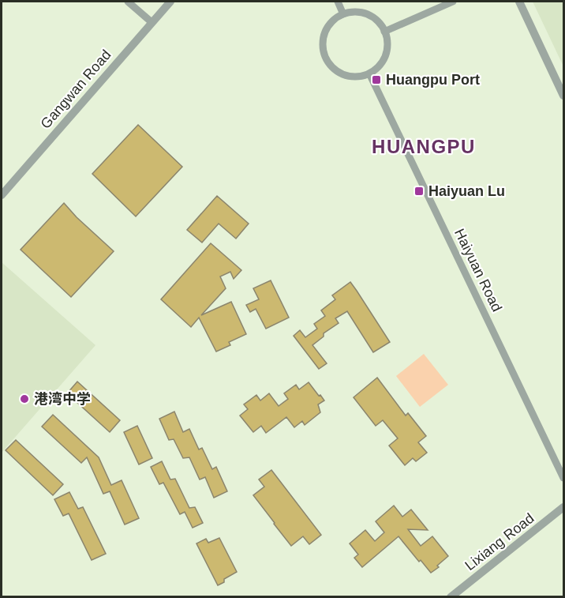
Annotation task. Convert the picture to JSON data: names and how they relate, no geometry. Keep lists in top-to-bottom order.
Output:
{
  "streets": {
    "street": ["Gangwan Road", "Haiyuan Road", "Lixiang Road"]
  },
  "districts": ["HUANGPU"],
  "places": {
    "transit": ["Huangpu Port", "Haiyuan Lu"],
    "other": ["港湾中学"]
  }
}
